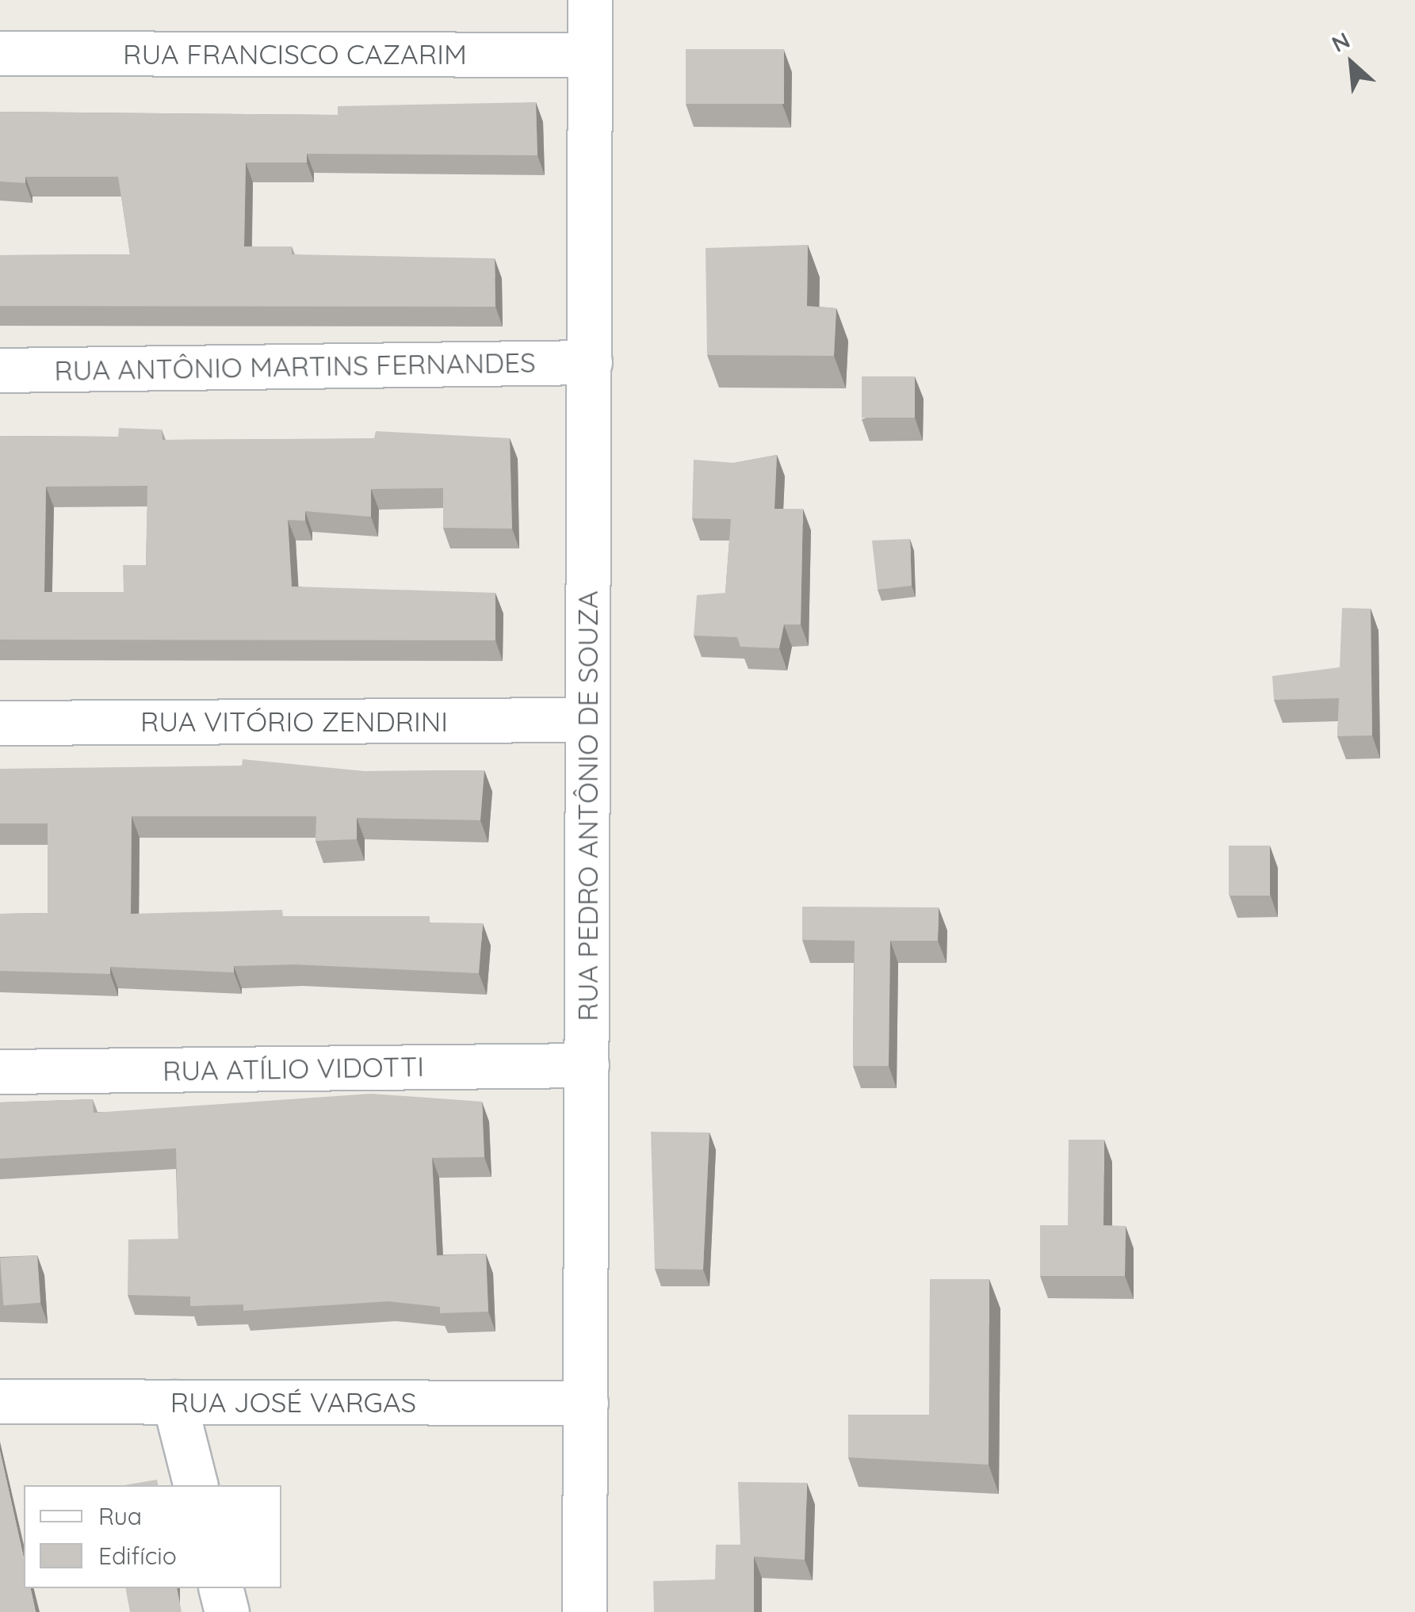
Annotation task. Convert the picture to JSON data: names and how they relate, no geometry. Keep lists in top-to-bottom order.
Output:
{
  "streets": {
    "street": [
      "RUA FRANCISCO CAZARIM",
      "RUA ANTÔNIO MARTINS FERNANDES",
      "RUA VITÓRIO ZENDRINI",
      "RUA PEDRO ANTÔNIO DE SOUZA",
      "RUA ATÍLIO VIDOTTI",
      "RUA JOSÉ VARGAS"
    ]
  },
  "crossings": [
    ["RUA FRANCISCO CAZARIM", "RUA PEDRO ANTÔNIO DE SOUZA"],
    ["RUA ANTÔNIO MARTINS FERNANDES", "RUA PEDRO ANTÔNIO DE SOUZA"],
    ["RUA VITÓRIO ZENDRINI", "RUA PEDRO ANTÔNIO DE SOUZA"],
    ["RUA PEDRO ANTÔNIO DE SOUZA", "RUA ATÍLIO VIDOTTI"],
    ["RUA PEDRO ANTÔNIO DE SOUZA", "RUA JOSÉ VARGAS"]
  ],
  "legend": ["Rua", "Edifício"],
  "north": "top left"
}
